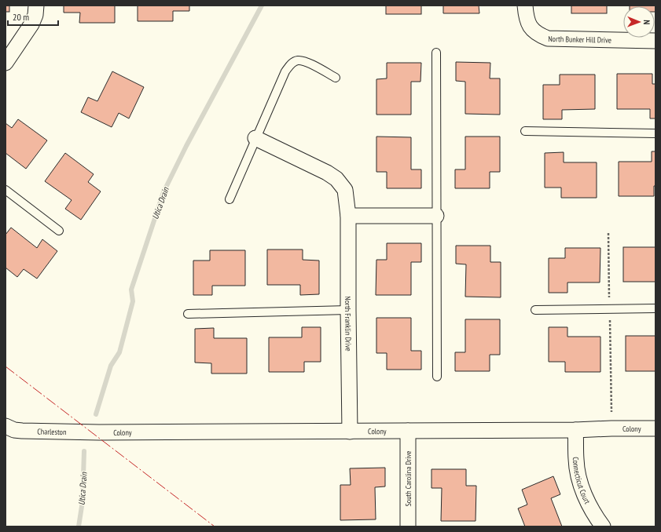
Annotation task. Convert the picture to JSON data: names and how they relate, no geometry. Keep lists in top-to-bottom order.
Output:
{
  "streets": {
    "street": [
      "North Bunker Hill Drive",
      "North Franklin Drive",
      "Colony",
      "Charleston",
      "South Carolina Drive",
      "Connecticut Court"
    ]
  },
  "crossings": [
    ["North Franklin Drive", "Colony"],
    ["Colony", "Charleston"],
    ["Colony", "South Carolina Drive"],
    ["Colony", "Connecticut Court"]
  ],
  "water": ["Utica Drain"],
  "scale_bar": "20 m",
  "north": "right"
}
